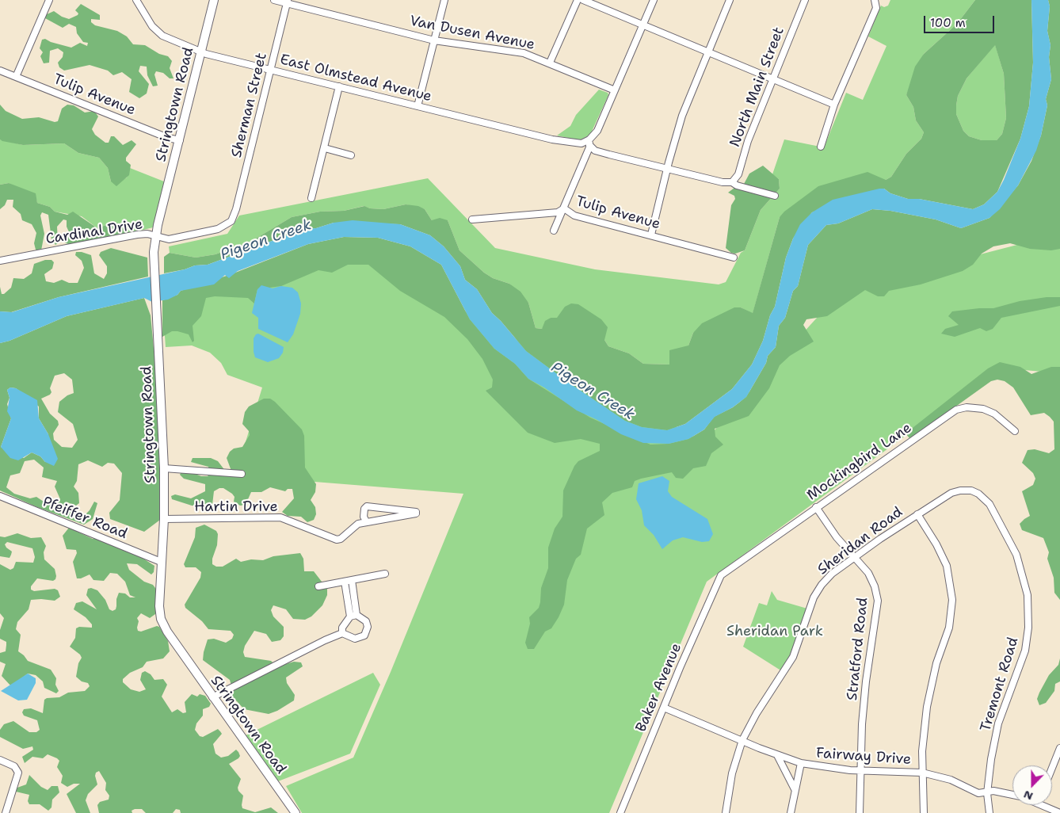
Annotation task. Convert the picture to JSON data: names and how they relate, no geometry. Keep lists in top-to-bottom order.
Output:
{
  "streets": {
    "main road": ["Stringtown Road"],
    "street": [
      "Van Dusen Avenue",
      "East Olmstead Avenue",
      "North Main Street",
      "Tulip Avenue",
      "Sherman Street",
      "Cardinal Drive",
      "Mockingbird Lane",
      "Hartin Drive",
      "Pfeiffer Road",
      "Sheridan Road",
      "Stratford Road",
      "Tremont Road",
      "Baker Avenue",
      "Fairway Drive"
    ]
  },
  "crossings": [
    ["Van Dusen Avenue", "Sherman Street"],
    ["East Olmstead Avenue", "Stringtown Road"],
    ["East Olmstead Avenue", "Sherman Street"],
    ["Tulip Avenue", "Stringtown Road"],
    ["Stringtown Road", "Cardinal Drive"],
    ["Stringtown Road", "Hartin Drive"],
    ["Stringtown Road", "Pfeiffer Road"],
    ["Sherman Street", "Cardinal Drive"],
    ["Mockingbird Lane", "Stratford Road"],
    ["Mockingbird Lane", "Baker Avenue"],
    ["Sheridan Road", "Stratford Road"],
    ["Sheridan Road", "Tremont Road"],
    ["Sheridan Road", "Fairway Drive"],
    ["Stratford Road", "Fairway Drive"],
    ["Tremont Road", "Fairway Drive"],
    ["Baker Avenue", "Fairway Drive"]
  ],
  "water": ["Pigeon Creek"],
  "parks": ["Sheridan Park"],
  "scale_bar": "100 m",
  "north": "bottom"
}
